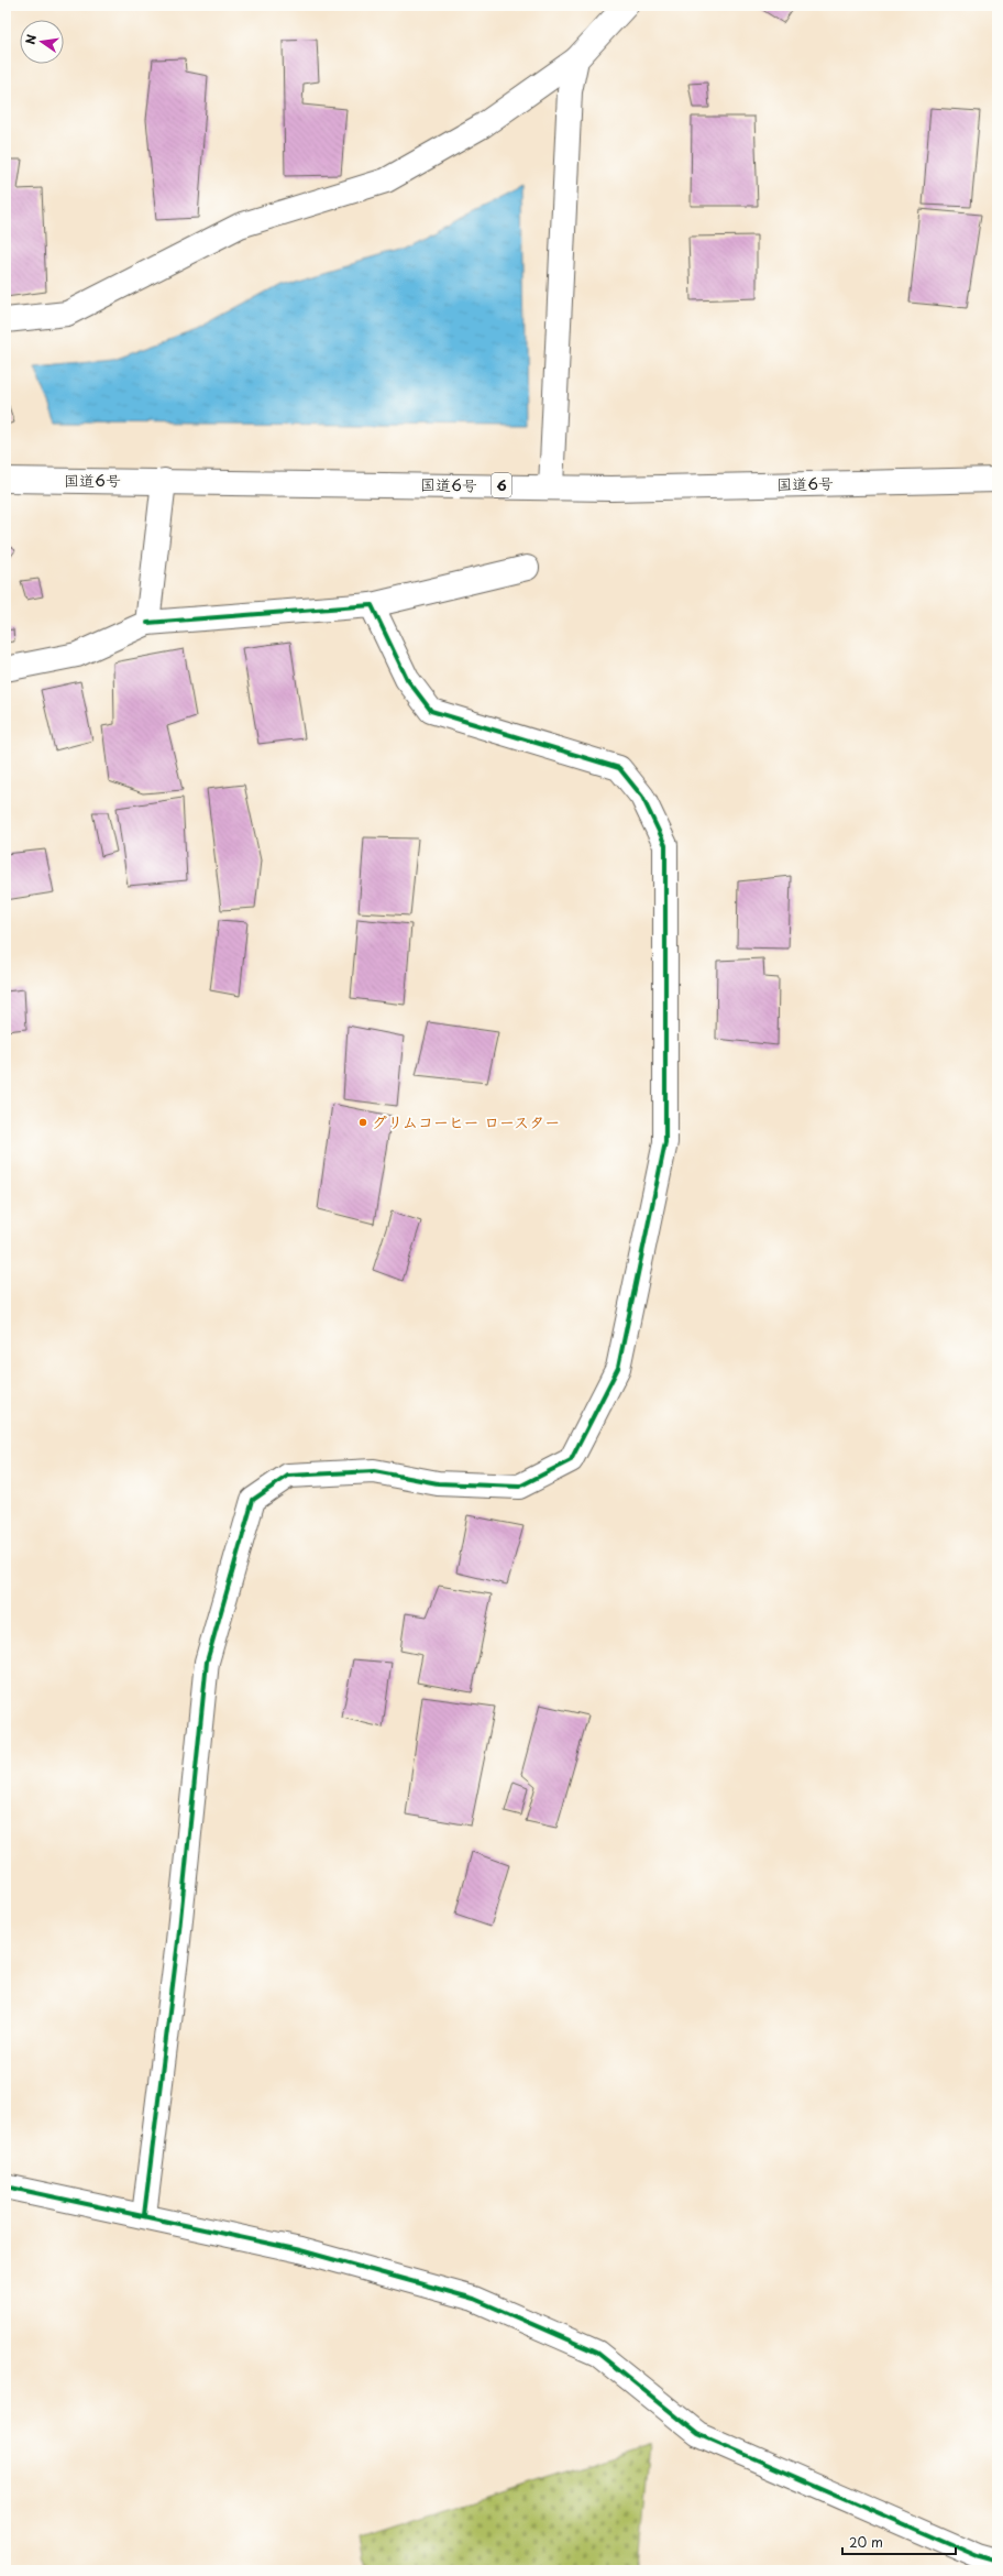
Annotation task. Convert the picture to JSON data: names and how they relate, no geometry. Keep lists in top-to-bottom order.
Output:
{
  "streets": {
    "main road": ["国道6号", "6"]
  },
  "places": ["グリムコーヒー ロースター"],
  "scale_bar": "20 m",
  "north": "left"
}
